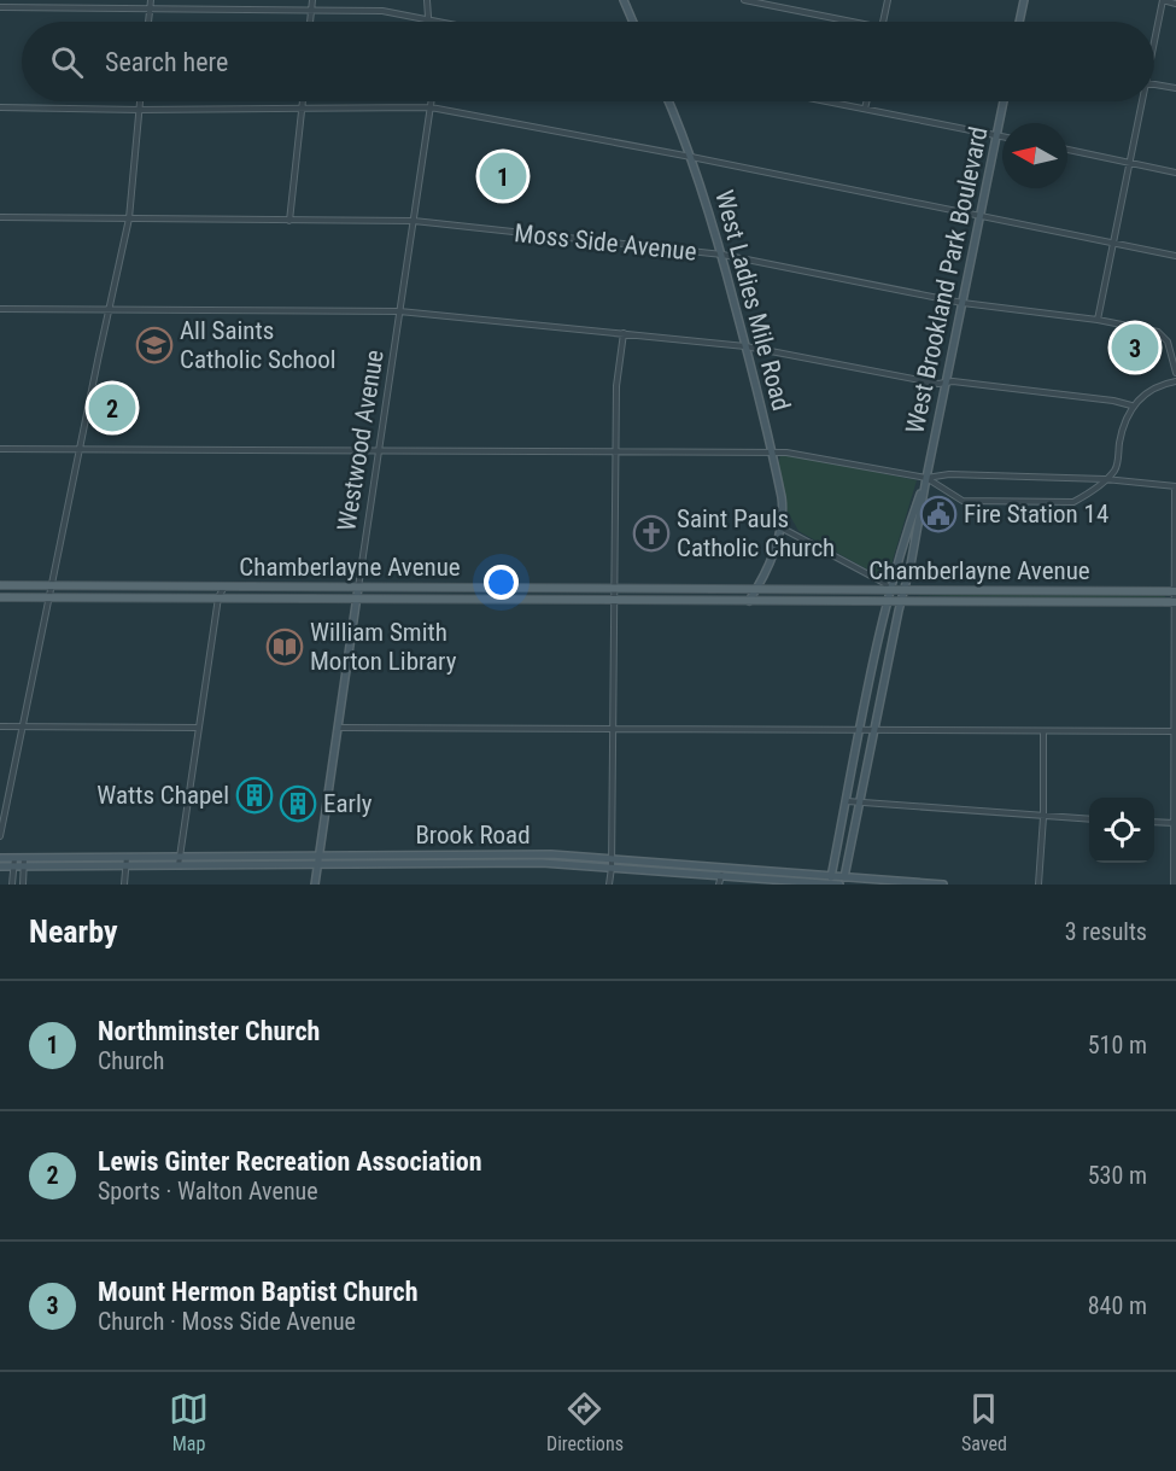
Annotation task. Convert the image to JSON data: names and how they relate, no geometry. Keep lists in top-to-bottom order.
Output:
{
  "streets": {
    "main road": [
      "West Brookland Park Boulevard",
      "West Ladies Mile Road",
      "Westwood Avenue",
      "Chamberlayne Avenue",
      "Brook Road"
    ],
    "street": ["Moss Side Avenue"]
  },
  "crossings": [
    ["Moss Side Avenue", "West Brookland Park Boulevard"],
    ["Moss Side Avenue", "West Ladies Mile Road"],
    ["Moss Side Avenue", "Westwood Avenue"],
    ["West Brookland Park Boulevard", "Chamberlayne Avenue"],
    ["West Brookland Park Boulevard", "Brook Road"],
    ["West Ladies Mile Road", "Chamberlayne Avenue"],
    ["Westwood Avenue", "Chamberlayne Avenue"],
    ["Westwood Avenue", "Brook Road"]
  ],
  "places": {
    "school or university": ["All Saints Catholic School"],
    "public building": ["Fire Station 14"],
    "church": ["Saint Pauls Catholic Church"],
    "library": ["William Smith Morton Library"],
    "building": ["Watts Chapel", "Early"]
  },
  "north": "left",
  "page": {
    "search": "Search here",
    "pins": ["1", "3", "2"],
    "heading": ["Nearby", "3 results"],
    "list": [
      {
        "mark": "1",
        "name": "Northminster Church",
        "note": "Church",
        "value": "510 m"
      },
      {
        "mark": "2",
        "name": "Lewis Ginter Recreation Association",
        "note": "Sports · Walton Avenue",
        "value": "530 m"
      },
      {
        "mark": "3",
        "name": "Mount Hermon Baptist Church",
        "note": "Church · Moss Side Avenue",
        "value": "840 m"
      }
    ],
    "nav": ["Map", "Directions", "Saved"]
  }
}
